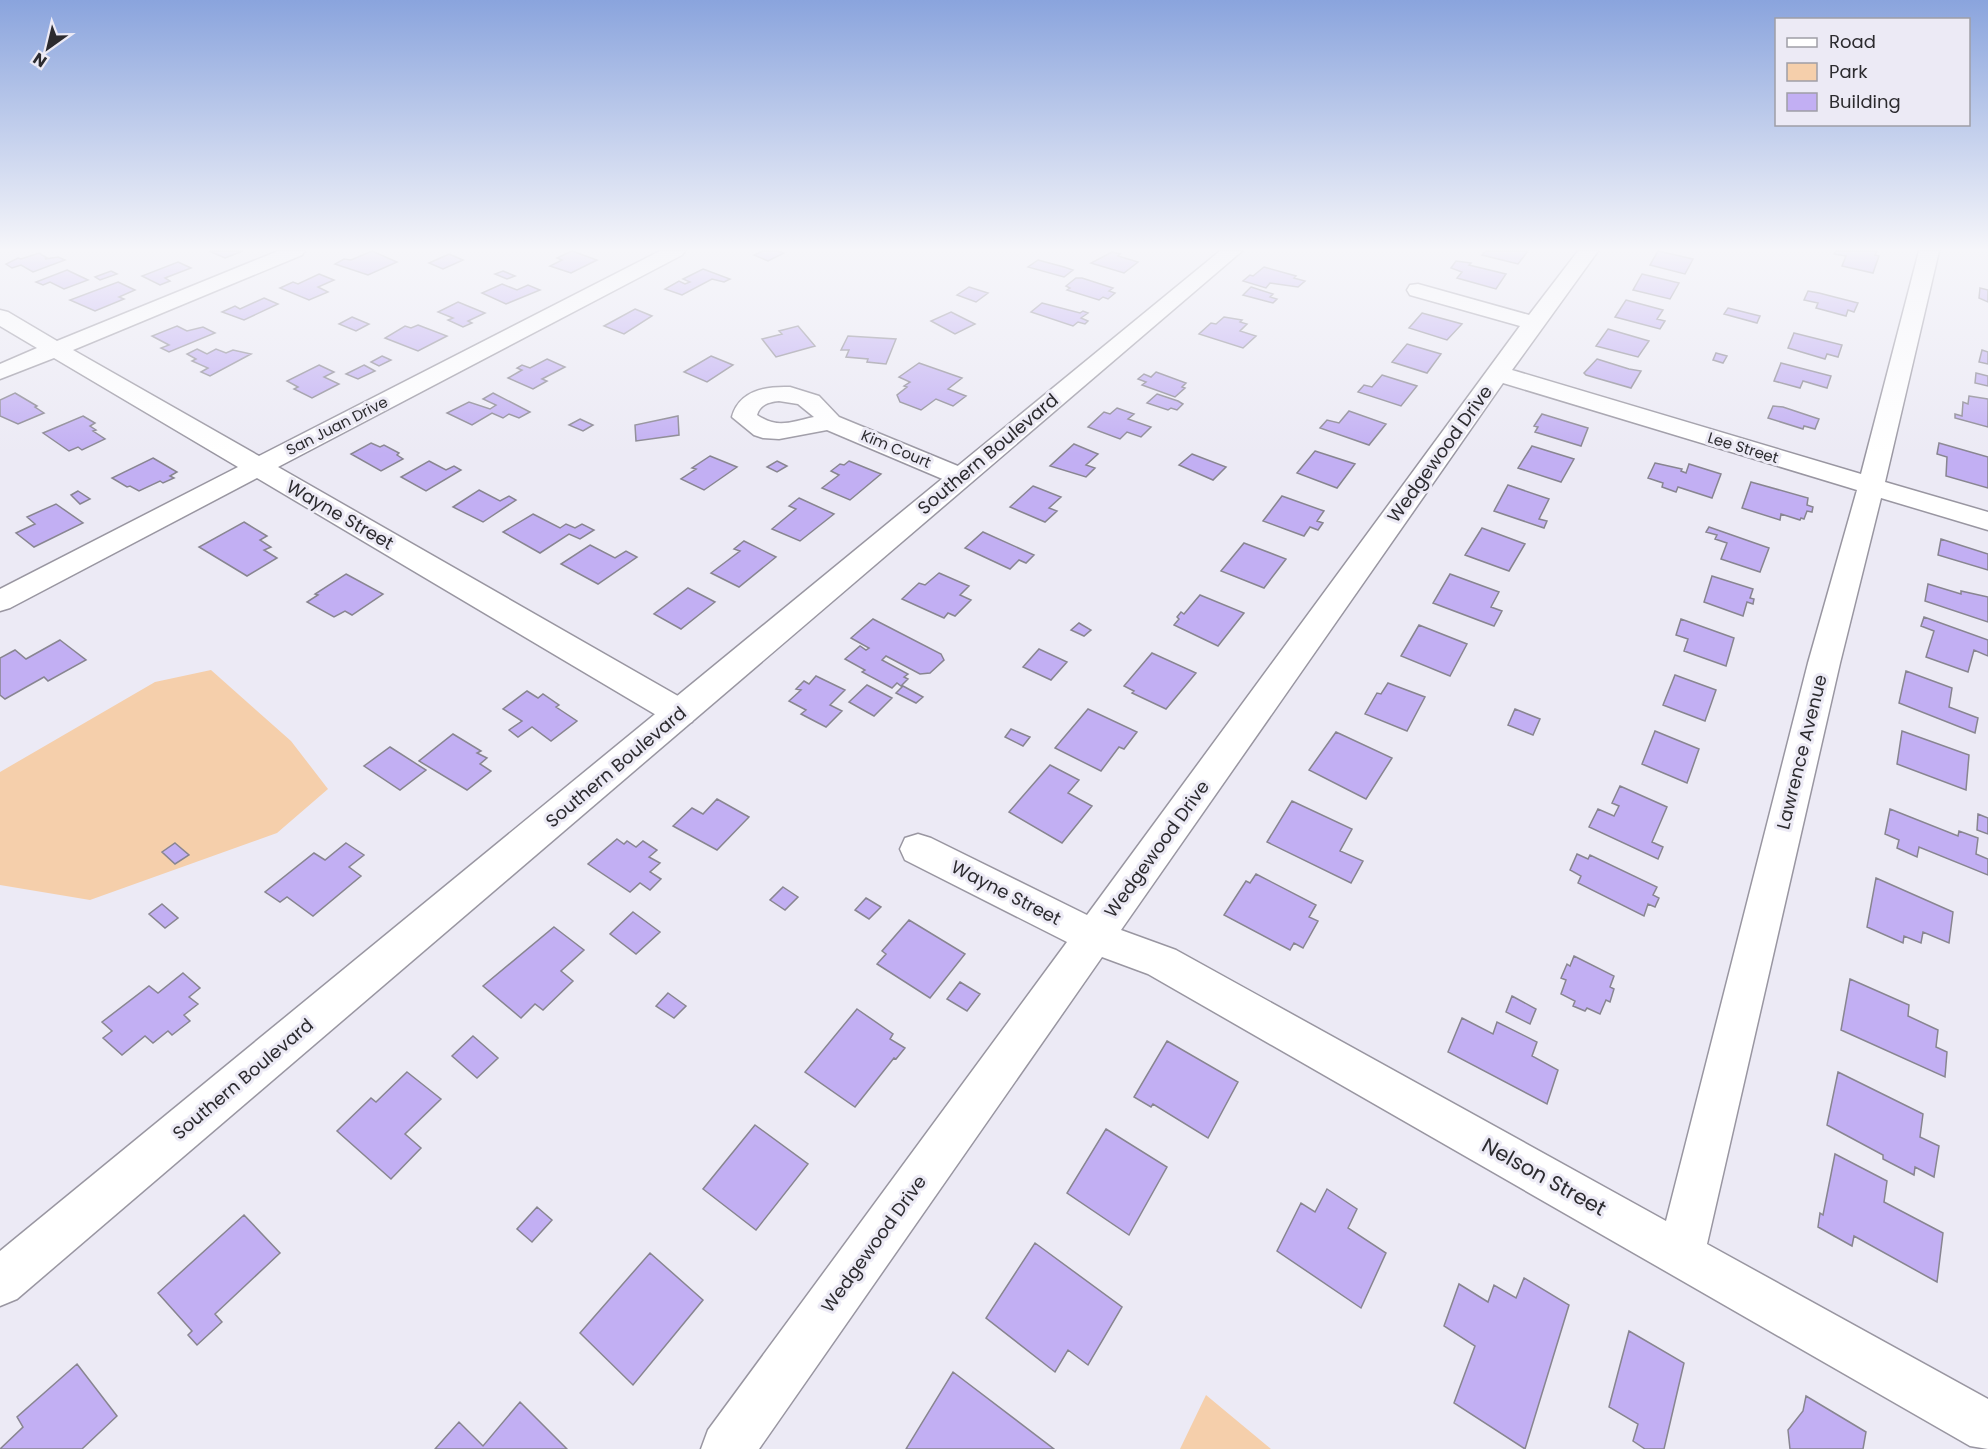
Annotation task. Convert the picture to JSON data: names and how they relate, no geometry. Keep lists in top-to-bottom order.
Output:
{
  "streets": {
    "street": [
      "San Juan Drive",
      "Lee Street",
      "Kim Court",
      "Southern Boulevard",
      "Wedgewood Drive",
      "Wayne Street",
      "Lawrence Avenue",
      "Nelson Street"
    ]
  },
  "crossings": [
    ["San Juan Drive", "Wayne Street"],
    ["Lee Street", "Wedgewood Drive"],
    ["Lee Street", "Lawrence Avenue"],
    ["Kim Court", "Southern Boulevard"],
    ["Southern Boulevard", "Wayne Street"],
    ["Wedgewood Drive", "Wayne Street"],
    ["Wedgewood Drive", "Nelson Street"],
    ["Wayne Street", "Nelson Street"],
    ["Lawrence Avenue", "Nelson Street"]
  ],
  "legend": ["Road", "Park", "Building"],
  "north": "bottom left"
}
